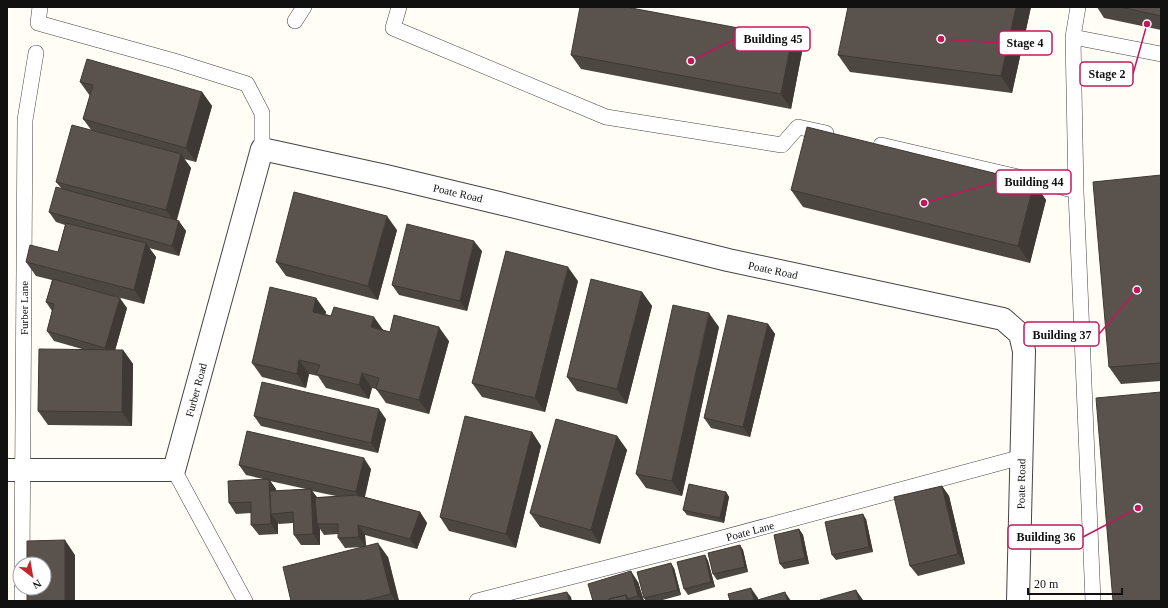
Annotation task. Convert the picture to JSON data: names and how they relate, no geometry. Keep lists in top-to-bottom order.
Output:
{
  "streets": {
    "street": ["Poate Road", "Furber Road"],
    "lane": ["Furber Lane", "Poate Lane"]
  },
  "crossings": [
    ["Poate Road", "Furber Road"],
    ["Poate Road", "Poate Lane"]
  ],
  "places": [
    "Stage 2",
    "Stage 4",
    "Building 45",
    "Building 44",
    "Building 37",
    "Building 36"
  ],
  "scale_bar": "20 m",
  "north": "bottom right"
}
